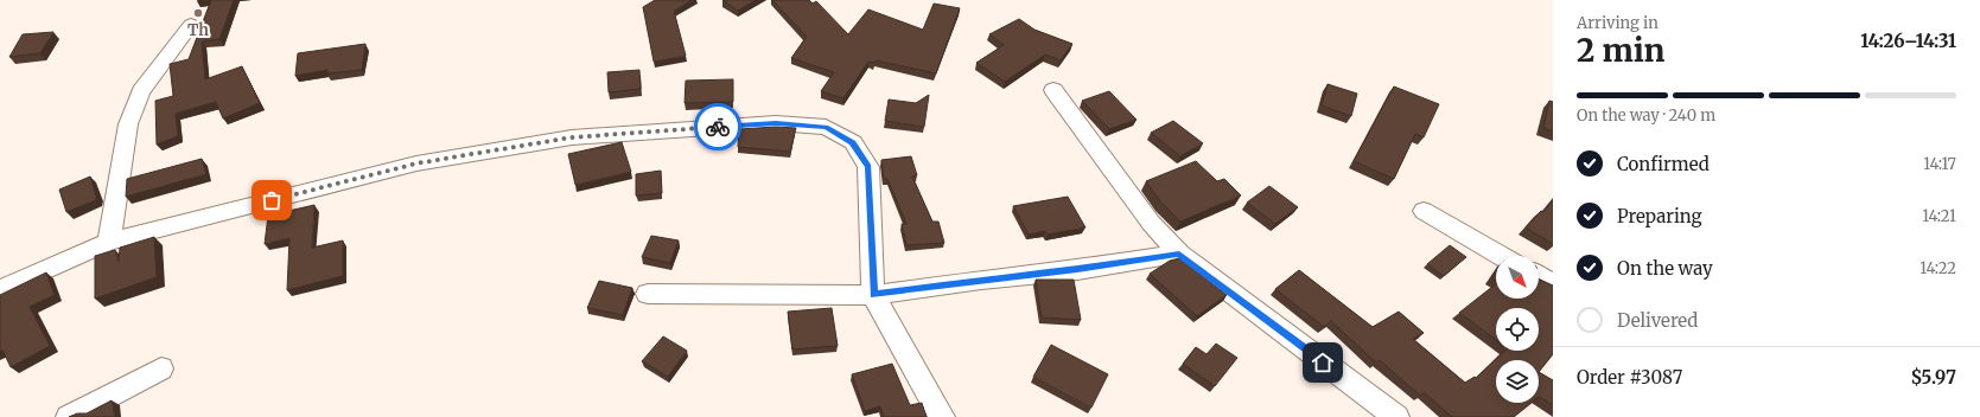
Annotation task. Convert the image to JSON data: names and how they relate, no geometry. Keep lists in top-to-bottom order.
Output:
{
  "places": ["Th"],
  "north": "bottom right",
  "page": {
    "heading": ["2 min", "Arriving in", "14:26–14:31"],
    "panel": ["Order #3087", "$5.97"],
    "bar": "On the way · 240 m",
    "list": [
      ["Confirmed", "14:17"],
      ["Preparing", "14:21"],
      ["On the way", "14:22"],
      "Delivered"
    ]
  }
}
